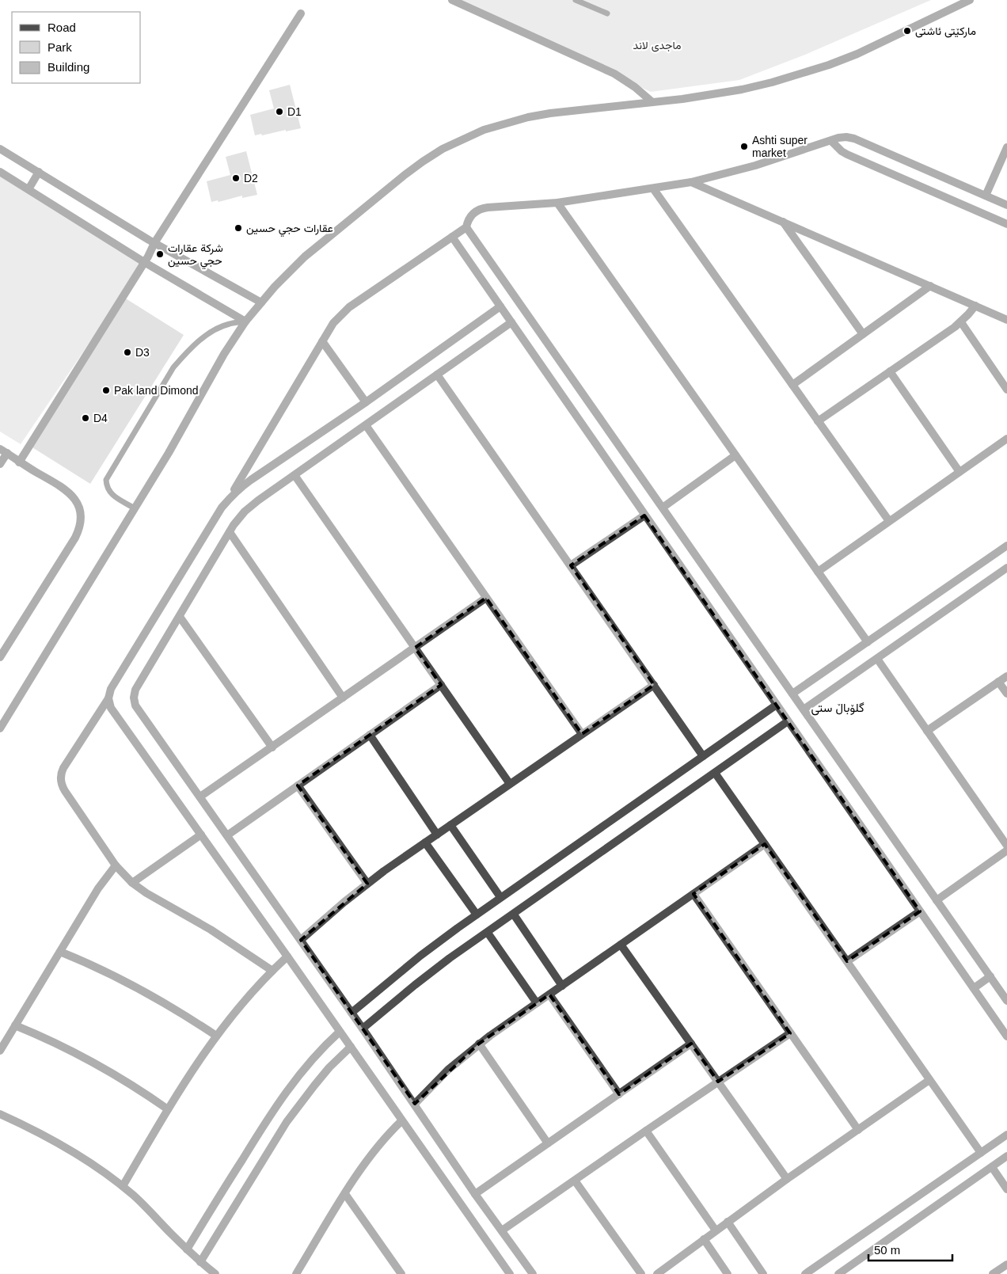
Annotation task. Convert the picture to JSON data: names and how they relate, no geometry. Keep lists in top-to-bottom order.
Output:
{
  "districts": ["گلۆباڵ ستی"],
  "parks": ["ماجدی لاند"],
  "places": [
    "مارکێتی ئاشتی",
    "D1",
    "Ashti super market",
    "D2",
    "عقارات حجي حسين",
    "شرکة عقارات حجي حسين",
    "D3",
    "Pak land Dimond",
    "D4"
  ],
  "legend": ["Road", "Park", "Building"],
  "scale_bar": "50 m"
}
